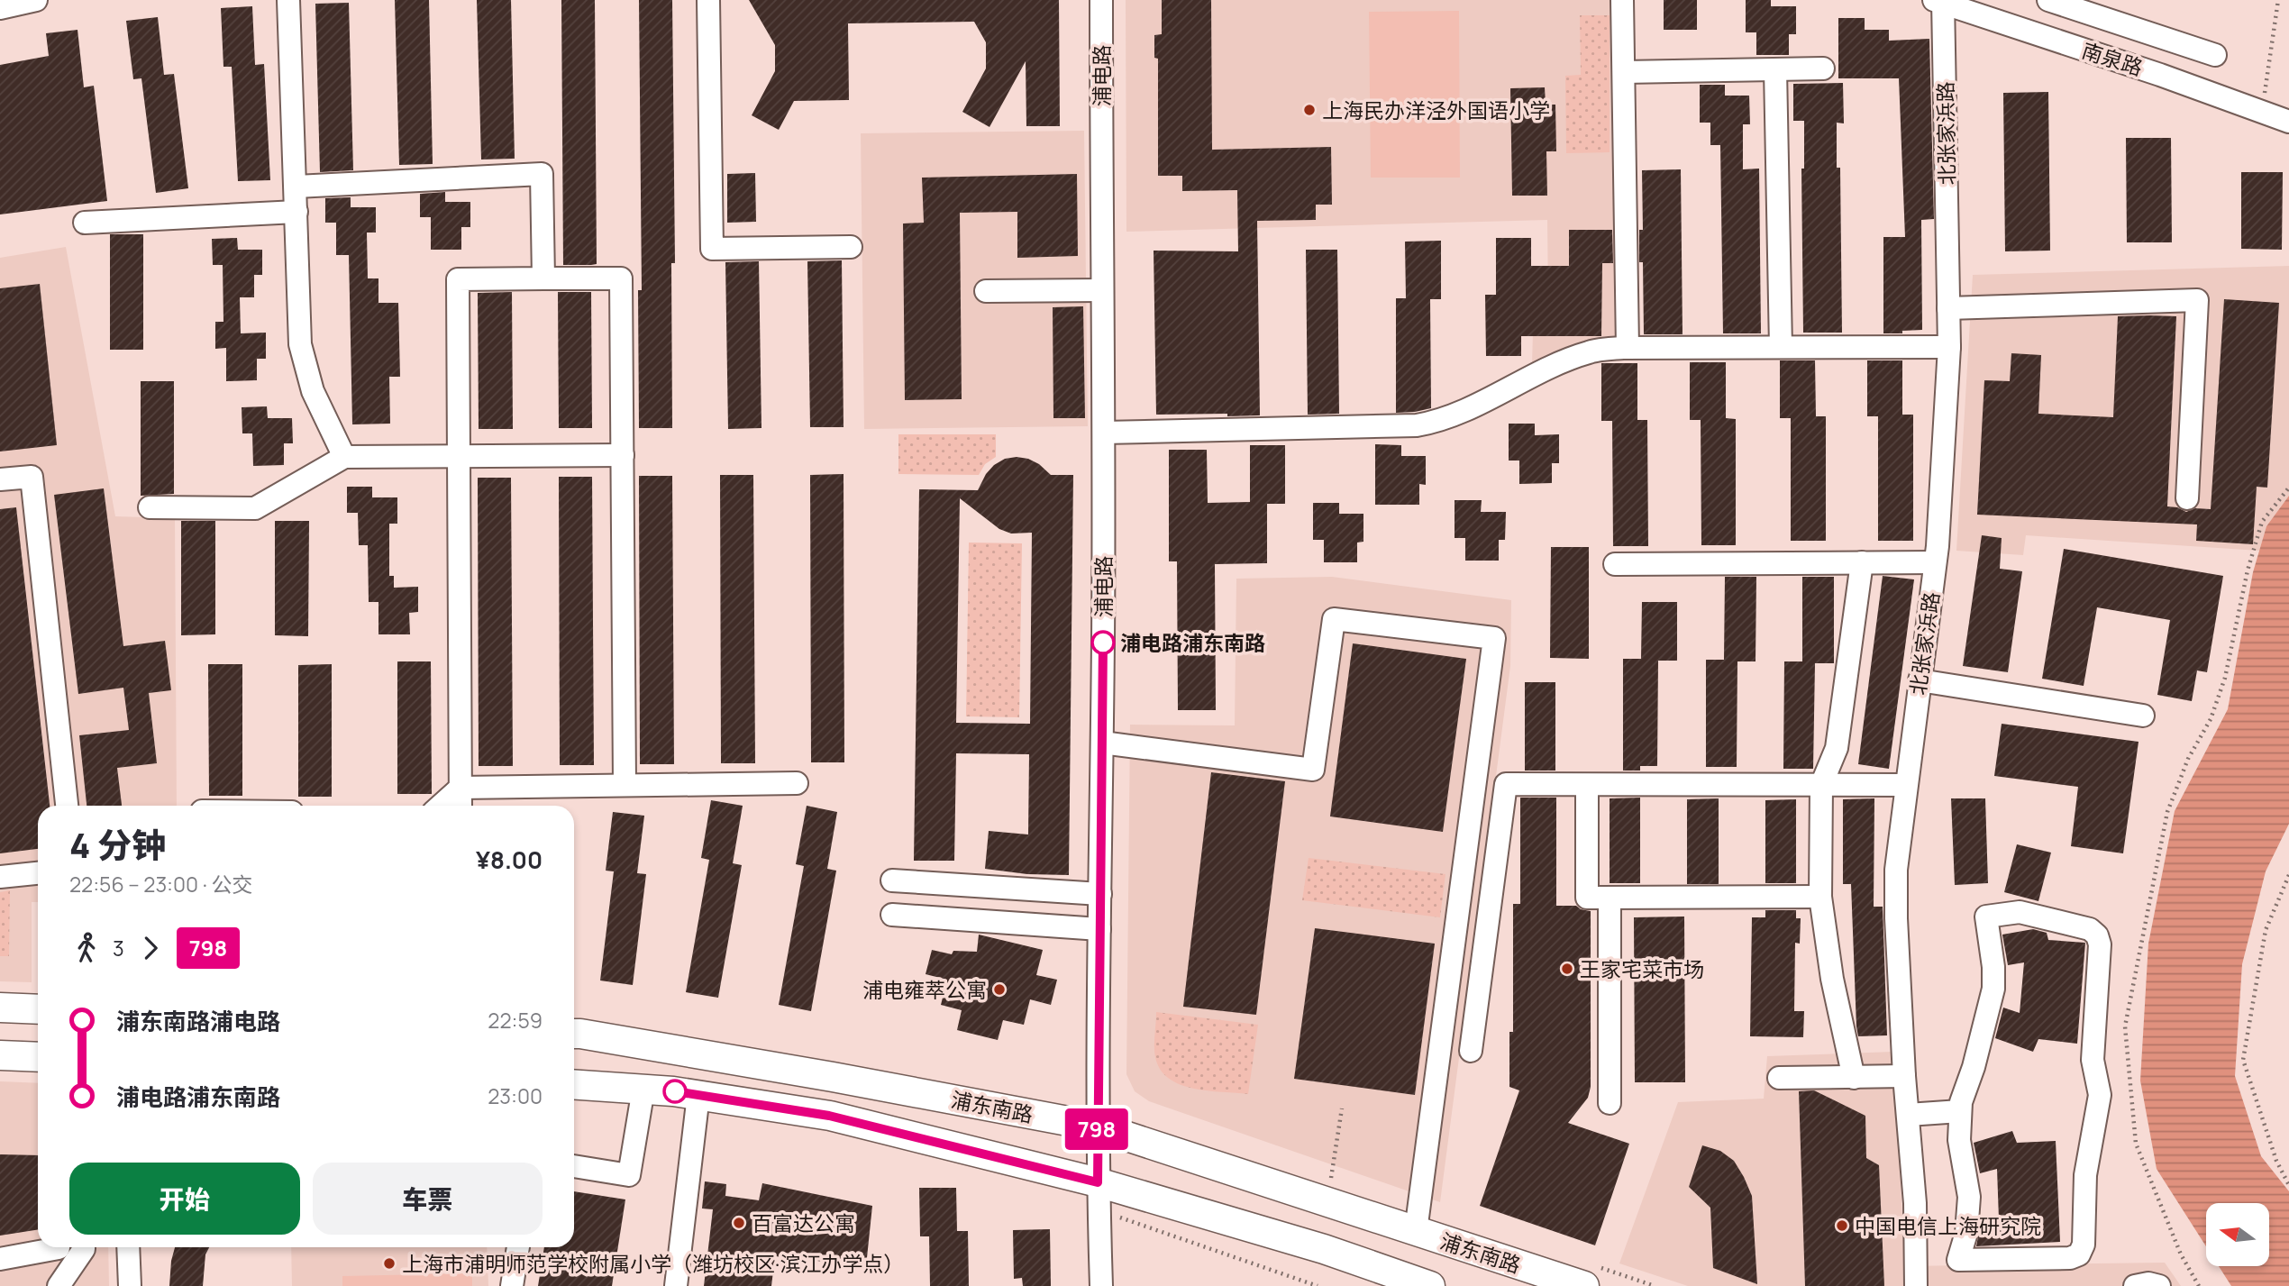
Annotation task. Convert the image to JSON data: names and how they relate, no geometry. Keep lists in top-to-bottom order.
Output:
{
  "streets": {
    "main road": ["浦东南路"],
    "street": ["南泉路", "浦电路", "北张家浜路"]
  },
  "crossings": [
    ["南泉路", "北张家浜路"],
    ["浦电路", "浦东南路"]
  ],
  "places": [
    "上海民办洋泾外国语小学",
    "浦电路浦东南路",
    "王家宅菜市场",
    "浦电雍萃公寓",
    "百富达公寓",
    "中国电信上海研究院",
    "上海市浦明师范学校附属小学（潍坊校区·滨江办学点）"
  ],
  "lines": ["bus line 798"],
  "north": "left",
  "page": {
    "on_map": "798",
    "heading": ["4 分钟", "22:56 – 23:00 · 公交", "¥8.00"],
    "legs": ["3", "798"],
    "list": [
      {
        "name": "浦东南路浦电路",
        "value": "22:59"
      },
      {
        "name": "浦电路浦东南路",
        "value": "23:00"
      }
    ],
    "buttons": ["开始", "车票"]
  }
}
